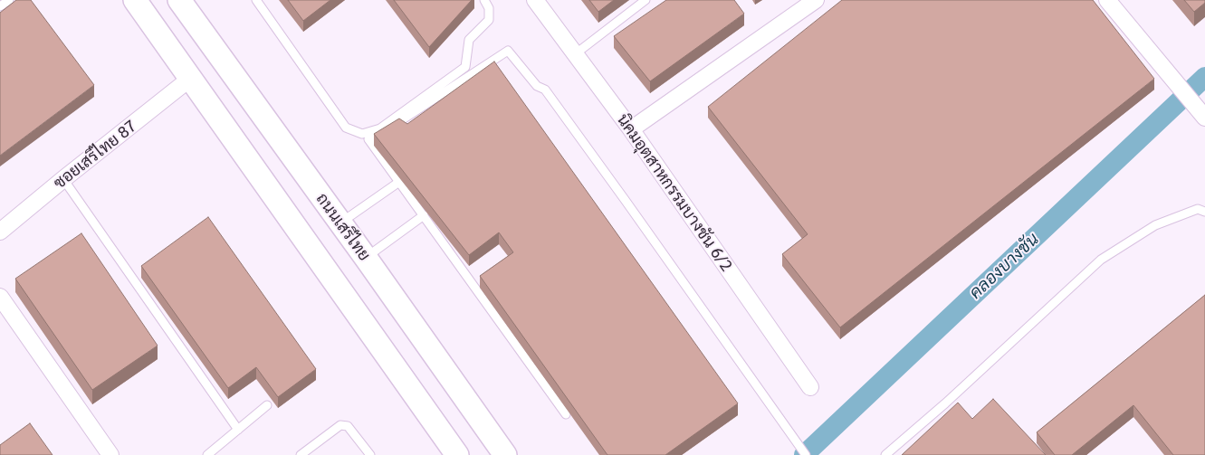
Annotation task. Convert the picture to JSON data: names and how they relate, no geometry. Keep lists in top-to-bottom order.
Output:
{
  "streets": {
    "main road": ["ถนนเสรีไทย"],
    "street": ["ซอยเสรีไทย 87", "นิคมอุตสาหกรรมบางชัน 6/2"]
  },
  "water": ["คลองบางชัน"]
}
